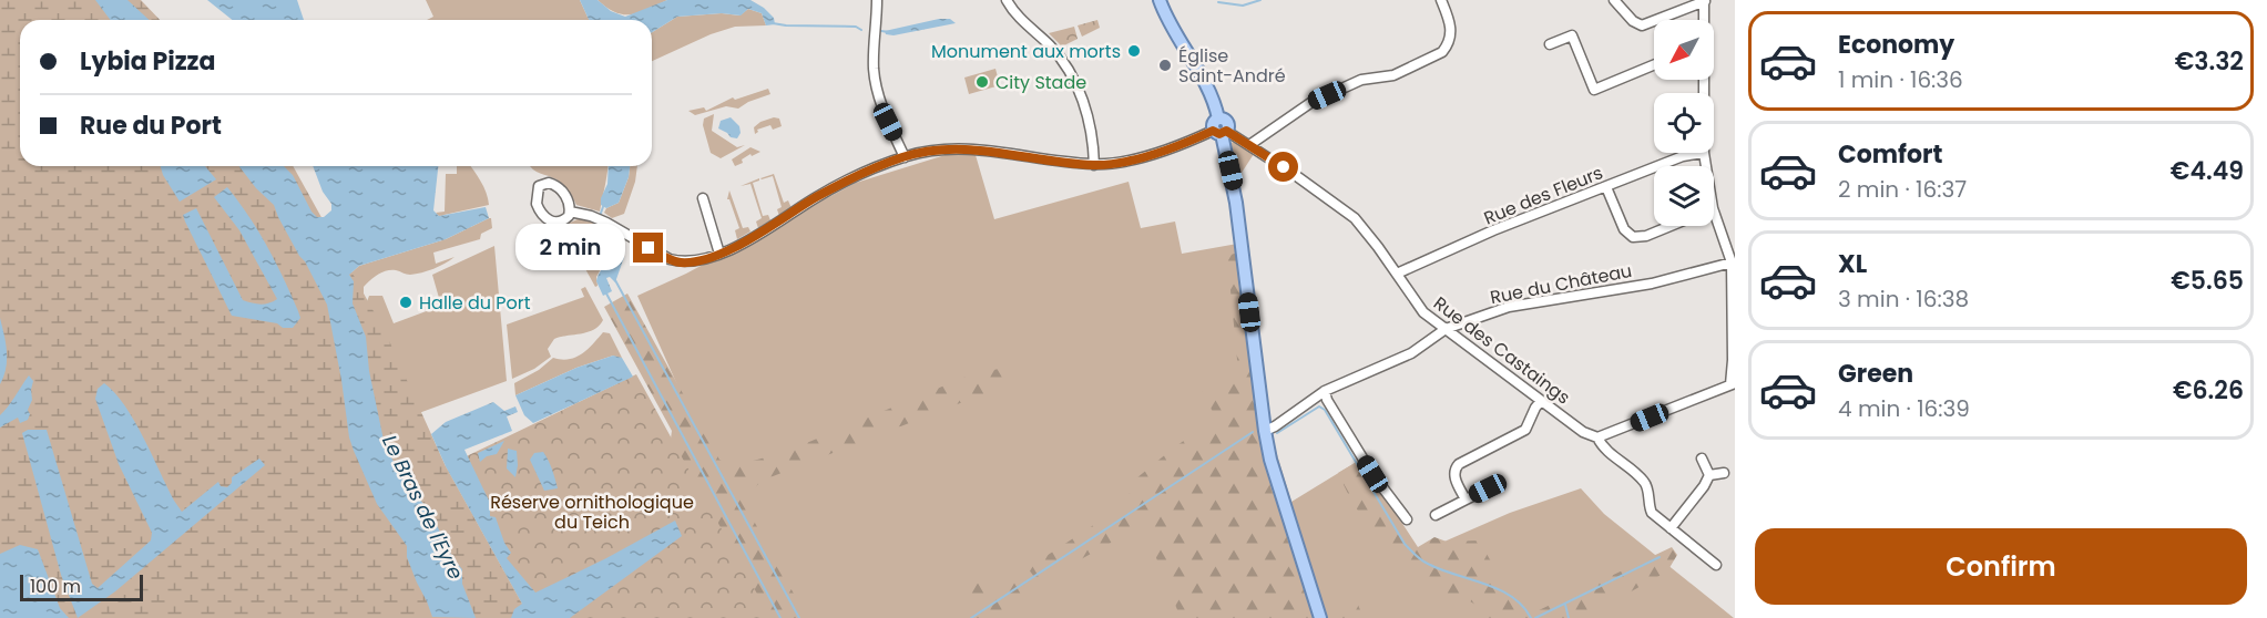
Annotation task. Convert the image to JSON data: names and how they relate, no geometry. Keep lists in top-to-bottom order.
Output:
{
  "streets": {
    "street": ["Rue des Fleurs", "Rue du Château", "Rue des Castaings"]
  },
  "crossings": [
    ["Rue des Fleurs", "Rue des Castaings"],
    ["Rue du Château", "Rue des Castaings"]
  ],
  "water": ["Le Bras de l'Eyre"],
  "parks": ["Réserve ornithologique du Teich"],
  "places": [
    "Monument aux morts",
    "Église Saint-André",
    "City Stade",
    "Halle du Port"
  ],
  "scale_bar": "100 m",
  "north": "bottom left",
  "page": {
    "list": [
      {
        "name": "Economy",
        "note": "1 min · 16:36",
        "value": "€3.32"
      },
      {
        "name": "Comfort",
        "note": "2 min · 16:37",
        "value": "€4.49"
      },
      {
        "name": "XL",
        "note": "3 min · 16:38",
        "value": "€5.65"
      },
      {
        "name": "Green",
        "note": "4 min · 16:39",
        "value": "€6.26"
      }
    ],
    "banner": ["Lybia Pizza", "Rue du Port"],
    "bubble": "2 min",
    "buttons": "Confirm",
    "scale": "100 m"
  }
}
